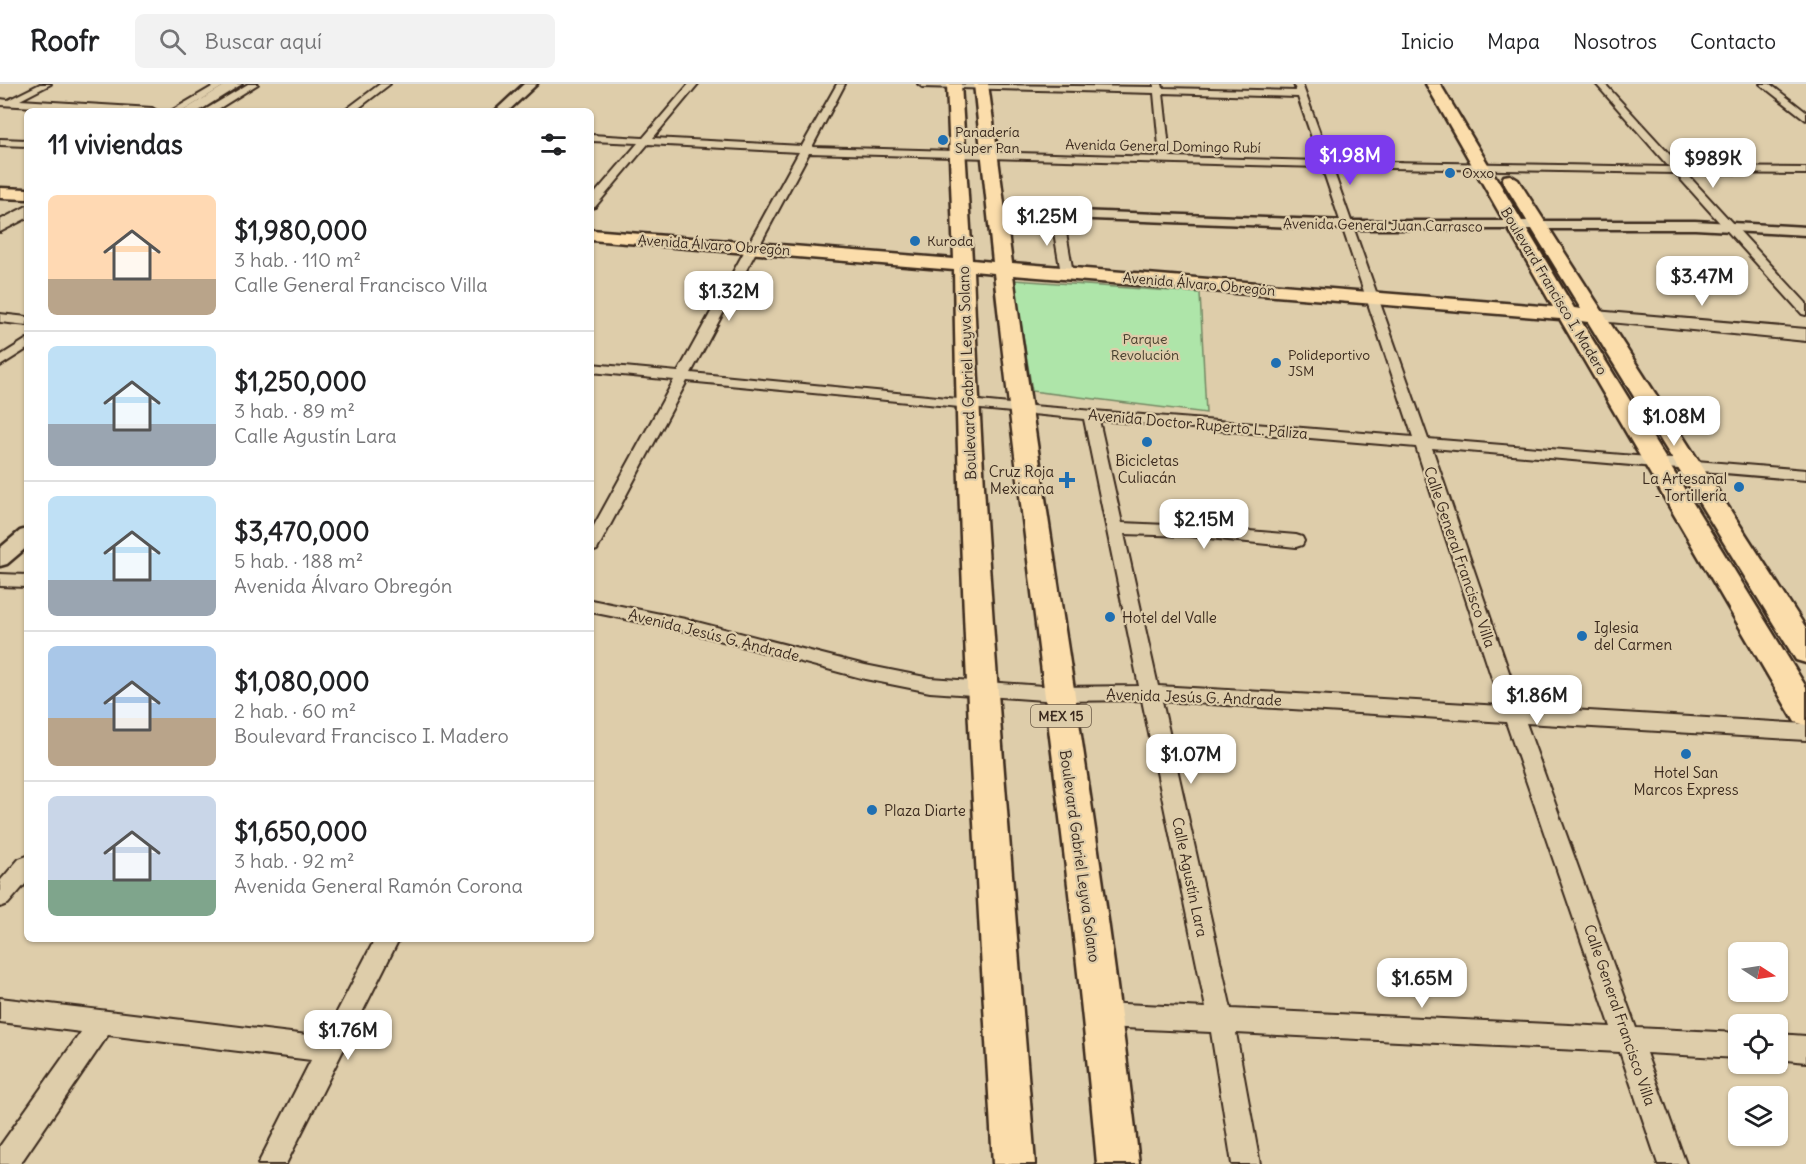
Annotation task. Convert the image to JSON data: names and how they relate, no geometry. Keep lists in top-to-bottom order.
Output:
{
  "streets": {
    "main road": [
      "Avenida Álvaro Obregón",
      "Boulevard Francisco I. Madero",
      "Boulevard Gabriel Leyva Solano",
      "MEX 15"
    ],
    "street": [
      "Avenida General Domingo Rubí",
      "Avenida General Juan Carrasco",
      "Avenida Doctor Ruperto L. Paliza",
      "Calle General Francisco Villa",
      "Avenida Jesús G. Andrade",
      "Calle Agustín Lara"
    ]
  },
  "crossings": [
    ["Avenida General Domingo Rubí", "Boulevard Francisco I. Madero"],
    ["Avenida General Domingo Rubí", "Boulevard Gabriel Leyva Solano"],
    ["Avenida General Domingo Rubí", "Calle General Francisco Villa"],
    ["Avenida General Juan Carrasco", "Boulevard Francisco I. Madero"],
    ["Avenida General Juan Carrasco", "Boulevard Gabriel Leyva Solano"],
    ["Avenida General Juan Carrasco", "Calle General Francisco Villa"],
    ["Avenida Álvaro Obregón", "Boulevard Francisco I. Madero"],
    ["Avenida Álvaro Obregón", "Boulevard Gabriel Leyva Solano"],
    ["Avenida Álvaro Obregón", "Calle General Francisco Villa"],
    ["Boulevard Francisco I. Madero", "Avenida Doctor Ruperto L. Paliza"],
    ["Boulevard Gabriel Leyva Solano", "Avenida Doctor Ruperto L. Paliza"],
    ["Boulevard Gabriel Leyva Solano", "Avenida Jesús G. Andrade"],
    ["Avenida Doctor Ruperto L. Paliza", "Calle General Francisco Villa"],
    ["Avenida Doctor Ruperto L. Paliza", "Calle Agustín Lara"],
    ["Calle General Francisco Villa", "Avenida Jesús G. Andrade"],
    ["Avenida Jesús G. Andrade", "Calle Agustín Lara"]
  ],
  "parks": ["Parque Revolución"],
  "places": {
    "other": [
      "Panadería Super Pan",
      "Oxxo",
      "Kuroda",
      "Polideportivo JSM",
      "Bicicletas Culiacán",
      "La Artesanal - Tortillería",
      "Hotel del Valle",
      "Iglesia del Carmen",
      "Hotel San Marcos Express",
      "Plaza Diarte"
    ],
    "health": ["Cruz Roja Mexicana"]
  },
  "north": "right",
  "page": {
    "header": "Roofr",
    "search": "Buscar aquí",
    "nav": [
      "Inicio",
      "Mapa",
      "Nosotros",
      "Contacto"
    ],
    "heading": "11 viviendas",
    "price": [
      "$1.98M",
      "$989K",
      "$1.25M",
      "$3.47M",
      "$1.32M",
      "$1.08M",
      "$2.15M",
      "$1.86M",
      "$1.07M",
      "$1.65M",
      "$1.76M"
    ],
    "list": [
      {
        "name": "$1,980,000",
        "note": "3 hab. · 110 m² · Calle General Francisco Villa"
      },
      {
        "name": "$1,250,000",
        "note": "3 hab. · 89 m² · Calle Agustín Lara"
      },
      {
        "name": "$3,470,000",
        "note": "5 hab. · 188 m² · Avenida Álvaro Obregón"
      },
      {
        "name": "$1,080,000",
        "note": "2 hab. · 60 m² · Boulevard Francisco I. Madero"
      },
      {
        "name": "$1,650,000",
        "note": "3 hab. · 92 m² · Avenida General Ramón Corona"
      }
    ]
  }
}
